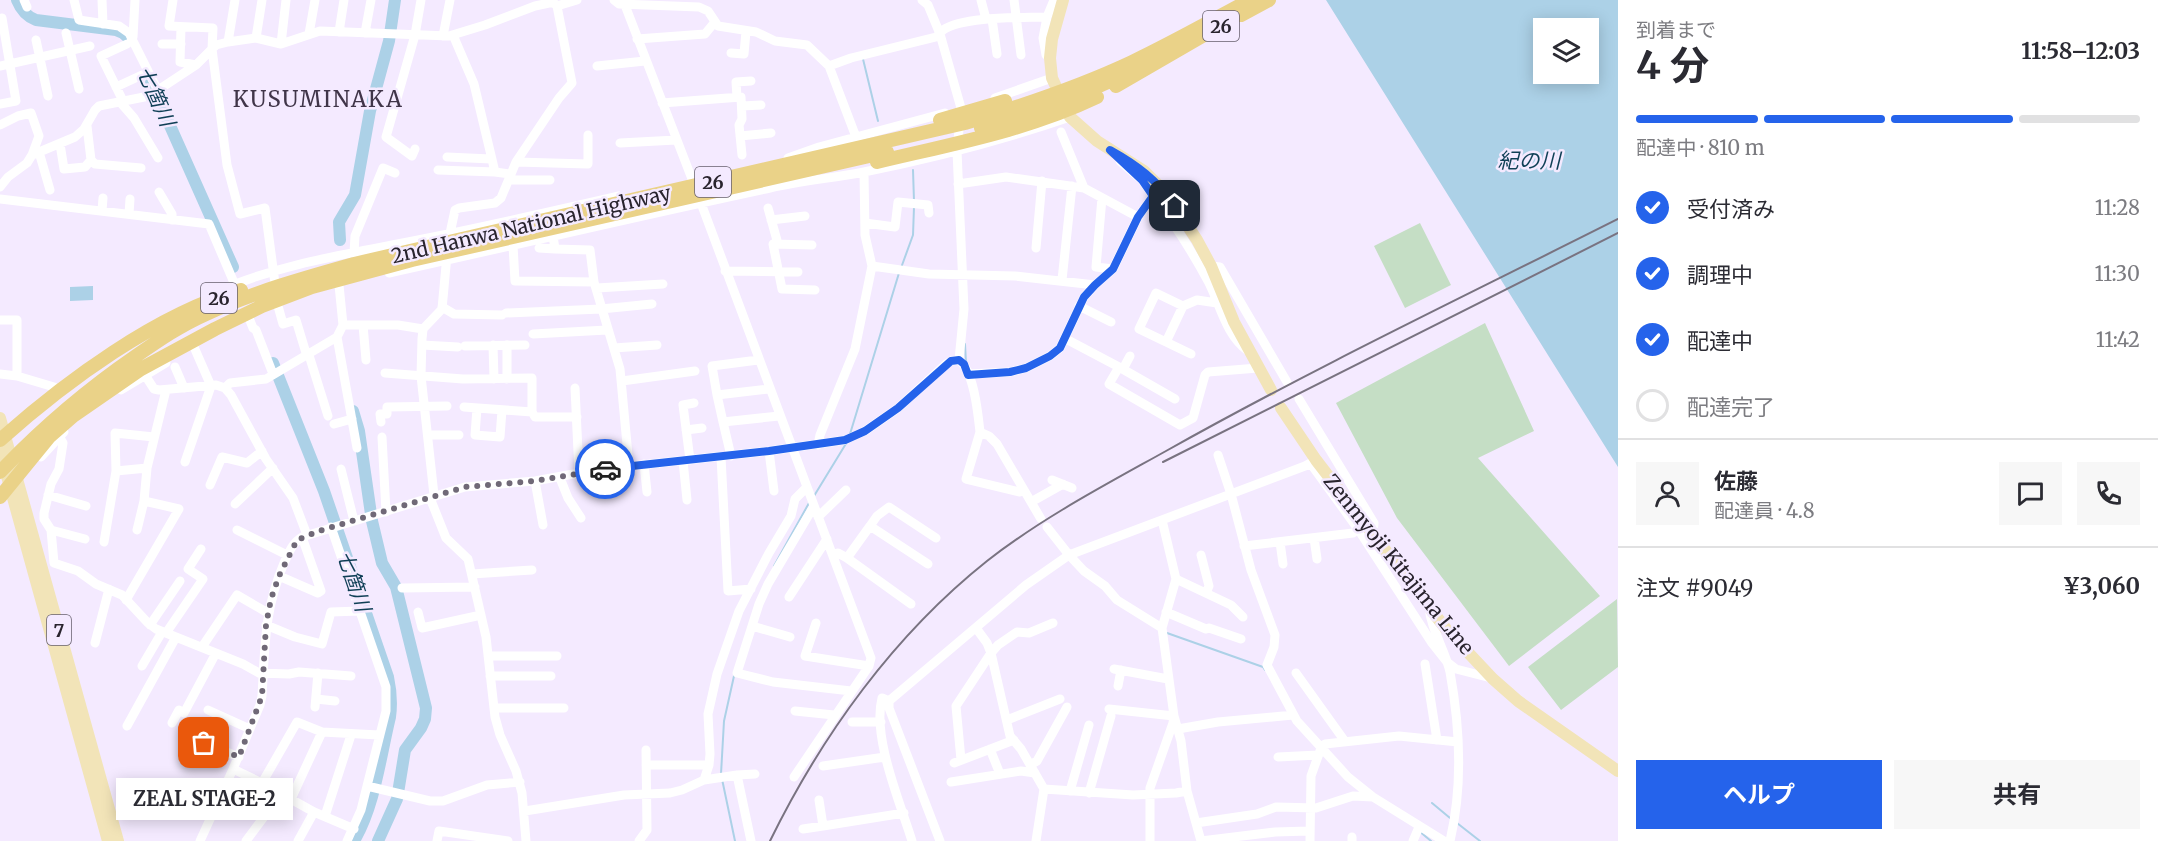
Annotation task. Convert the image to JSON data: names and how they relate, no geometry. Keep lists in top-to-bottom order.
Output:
{
  "streets": {
    "highway": ["26", "2nd Hanwa National Highway"],
    "main road": ["Zenmyoji Kitajima Line", "7"]
  },
  "crossings": [
    ["26", "2nd Hanwa National Highway"],
    ["26", "7"]
  ],
  "districts": ["KUSUMINAKA"],
  "water": ["七箇川", "紀の川"],
  "places": ["ZEAL STAGE-2"],
  "page": {
    "heading": ["4 分", "到着まで", "11:58–12:03"],
    "panel": [
      "佐藤",
      "配達員 · 4.8",
      "注文 #9049",
      "¥3,060"
    ],
    "bar": "配達中 · 810 m",
    "list": [
      ["受付済み", "11:28"],
      ["調理中", "11:30"],
      ["配達中", "11:42"],
      "配達完了"
    ],
    "buttons": ["ヘルプ", "共有"],
    "bubble": "ZEAL STAGE-2"
  }
}
